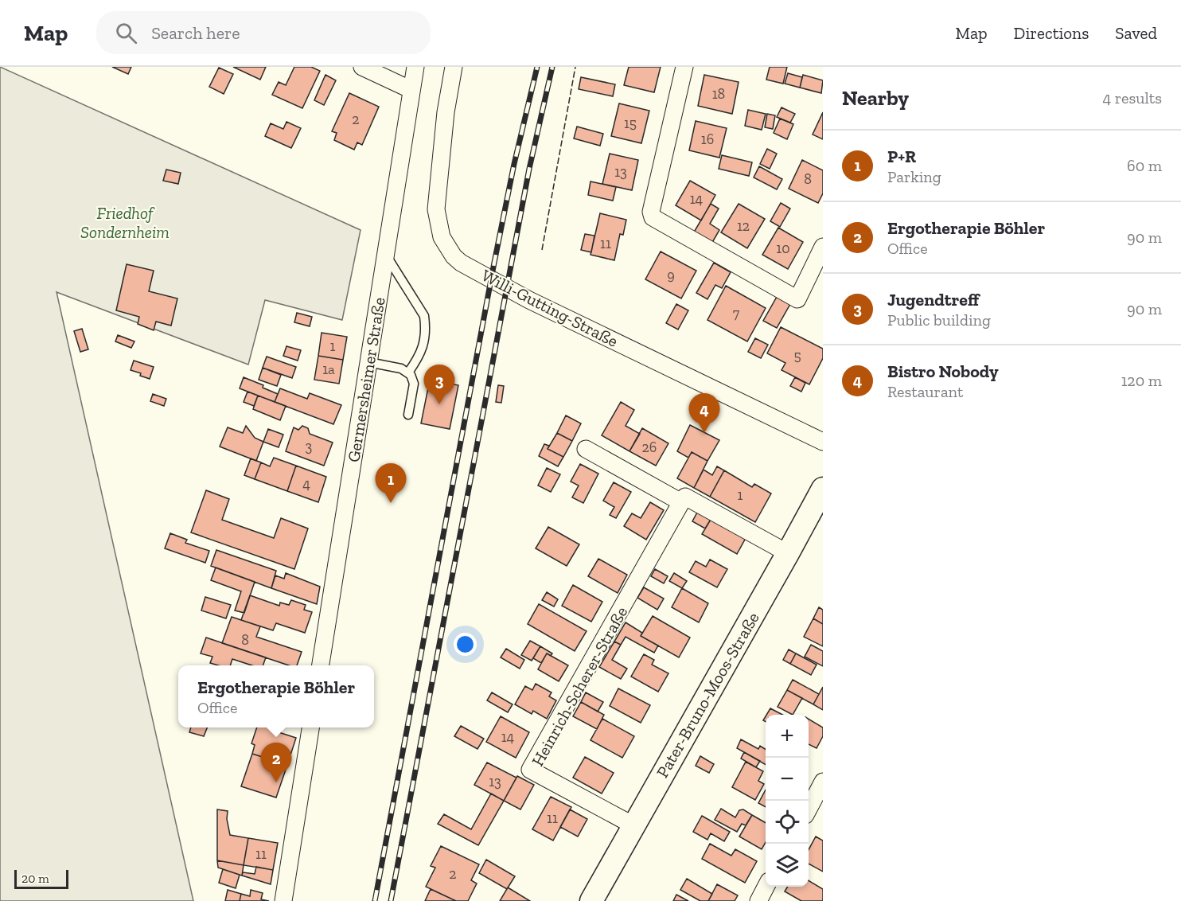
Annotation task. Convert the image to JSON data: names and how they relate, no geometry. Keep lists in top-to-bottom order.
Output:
{
  "streets": {
    "main road": ["Pater-Bruno-Moos-Straße"],
    "street": ["Willi-Gutting-Straße", "Germersheimer Straße", "Heinrich-Scherer-Straße"]
  },
  "crossings": [
    ["Heinrich-Scherer-Straße", "Pater-Bruno-Moos-Straße"]
  ],
  "parks": ["Friedhof Sondernheim"],
  "house_numbers": [
    "18",
    "2",
    "15",
    "16",
    "13",
    "8",
    "14",
    "12",
    "11",
    "10",
    "9",
    "7",
    "1",
    "5",
    "1a",
    "3",
    "26",
    "4",
    "1",
    "8",
    "14",
    "13",
    "11",
    "11",
    "2"
  ],
  "scale_bar": "20 m",
  "page": {
    "header": "Map",
    "search": "Search here",
    "nav": ["Map", "Directions", "Saved"],
    "heading": ["Nearby", "4 results"],
    "list": [
      {
        "mark": "1",
        "name": "P+R",
        "note": "Parking",
        "value": "60 m"
      },
      {
        "mark": "2",
        "name": "Ergotherapie Böhler",
        "note": "Office",
        "value": "90 m"
      },
      {
        "mark": "3",
        "name": "Jugendtreff",
        "note": "Public building",
        "value": "90 m"
      },
      {
        "mark": "4",
        "name": "Bistro Nobody",
        "note": "Restaurant",
        "value": "120 m"
      }
    ],
    "pins": [
      "3",
      "4",
      "1",
      "2"
    ],
    "popup": ["Ergotherapie Böhler", "Office"],
    "map_buttons": ["+", "−"],
    "scale": "20 m"
  }
}
